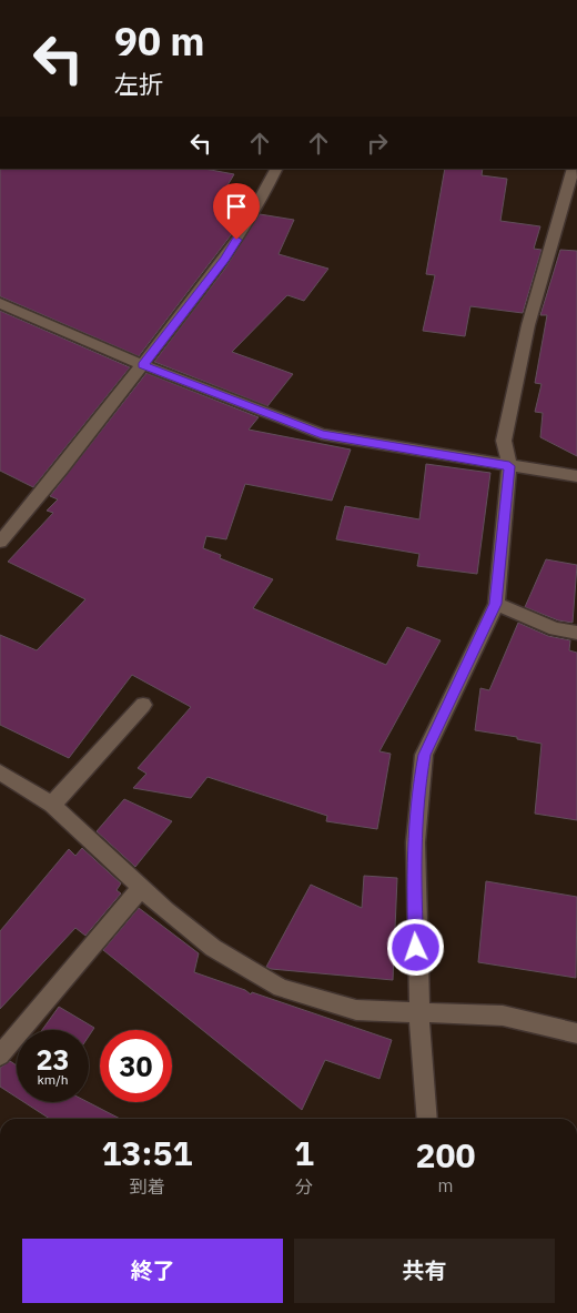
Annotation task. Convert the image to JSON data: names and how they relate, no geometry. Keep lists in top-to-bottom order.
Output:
{
  "page": {
    "turn": ["90 m", "左折"],
    "speed": "23 km/h",
    "limit": "30",
    "eta": [
      "13:51",
      "到着",
      "1",
      "分",
      "200",
      "m"
    ],
    "buttons": ["終了", "共有"]
  }
}
